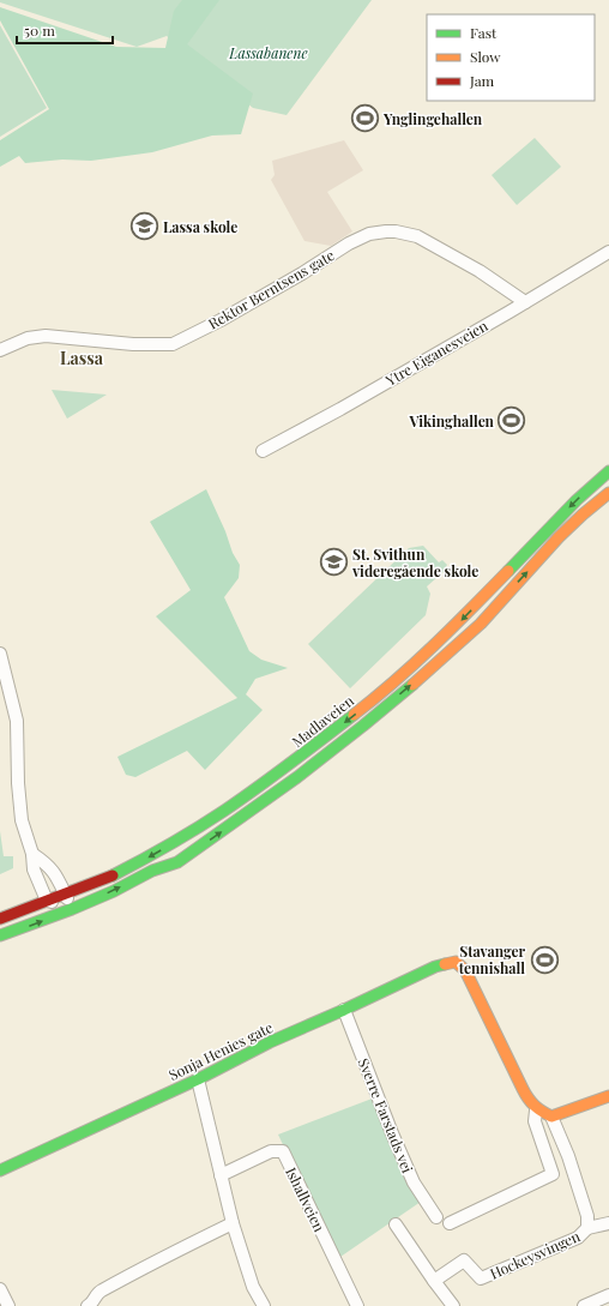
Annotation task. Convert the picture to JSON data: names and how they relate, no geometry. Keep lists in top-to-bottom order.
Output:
{
  "streets": {
    "main road": ["Madlaveien", "Sonja Henies gate"],
    "street": [
      "Rektor Berntsens gate",
      "Ytre Eiganesveien",
      "Sverre Farstads vei",
      "Ishallveien",
      "Hockeysvingen"
    ]
  },
  "crossings": [
    ["Rektor Berntsens gate", "Ytre Eiganesveien"],
    ["Sonja Henies gate", "Sverre Farstads vei"]
  ],
  "districts": ["Lassa"],
  "parks": ["Lassabanene"],
  "places": {
    "sports": ["Ynglingehallen", "Vikinghallen", "Stavanger tennishall"],
    "school or university": ["Lassa skole", "St. Svithun videregående skole"]
  },
  "legend": ["Fast", "Slow", "Jam"],
  "scale_bar": "50 m"
}
